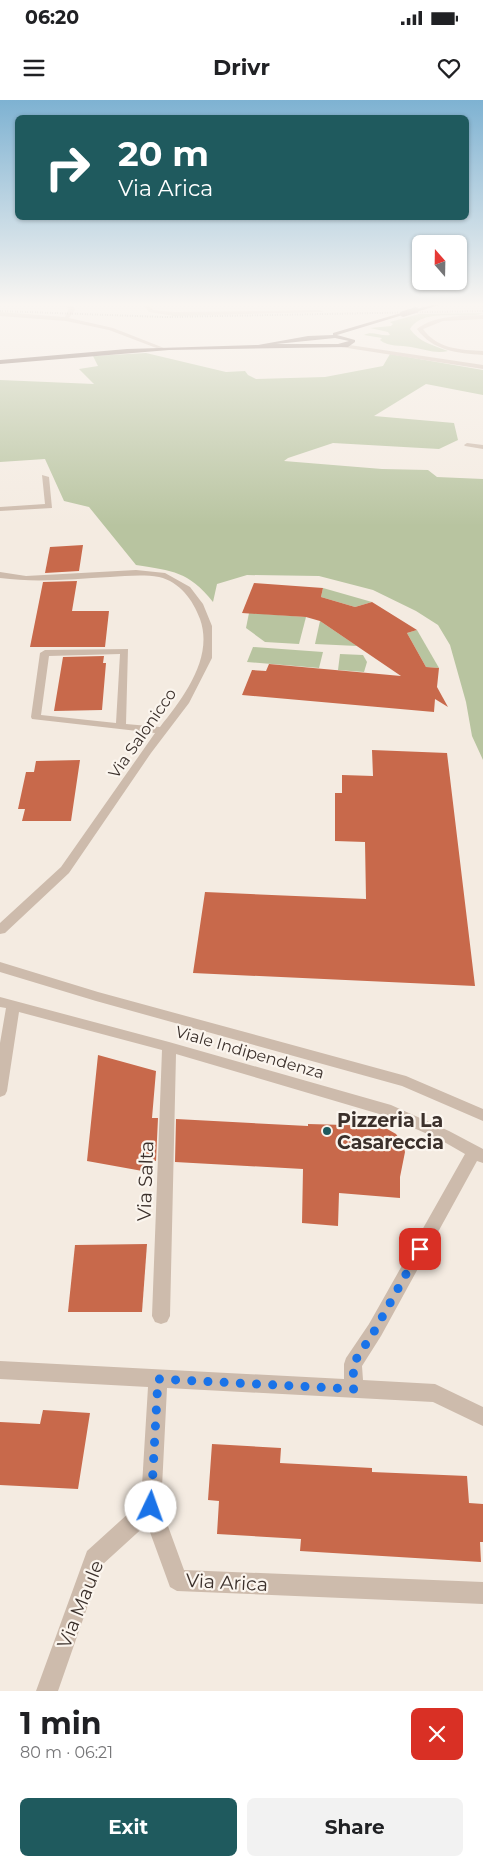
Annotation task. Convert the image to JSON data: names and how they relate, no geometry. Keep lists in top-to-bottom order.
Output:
{
  "streets": {
    "street": [
      "Via Salonicco",
      "Viale Indipendenza",
      "Via Salta",
      "Via Arica",
      "Via Maule"
    ]
  },
  "crossings": [
    ["Viale Indipendenza", "Via Salta"],
    ["Via Arica", "Via Maule"]
  ],
  "places": ["Pizzeria La Casareccia"],
  "north": "top",
  "page": {
    "status": "06:20",
    "header": "Drivr",
    "turn": ["20 m", "Via Arica"],
    "heading": ["1 min", "80 m · 06:21"],
    "buttons": ["Exit", "Share"]
  }
}
